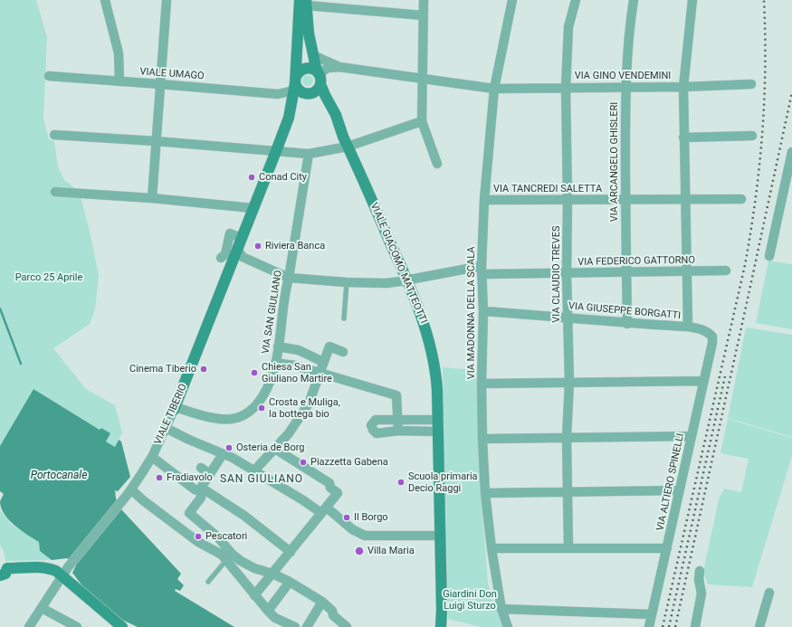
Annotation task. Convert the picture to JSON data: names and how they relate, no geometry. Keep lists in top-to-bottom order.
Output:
{
  "streets": {
    "main road": ["VIALE GIACOMO MATTEOTTI", "VIALE TIBERIO"],
    "street": [
      "VIALE UMAGO",
      "VIA GINO VENDEMINI",
      "VIA ARCANGELO GHISLERI",
      "VIA TANCREDI SALETTA",
      "VIA FEDERICO GATTORNO",
      "VIA CLAUDIO TREVES",
      "VIA GIUSEPPE BORGATTI",
      "VIA SAN GIULIANO",
      "VIA MADONNA DELLA SCALA",
      "VIA ALTIERO SPINELLI"
    ]
  },
  "crossings": [
    ["VIALE UMAGO", "VIALE GIACOMO MATTEOTTI"],
    ["VIALE UMAGO", "VIALE TIBERIO"],
    ["VIA GINO VENDEMINI", "VIA ARCANGELO GHISLERI"],
    ["VIA GINO VENDEMINI", "VIA CLAUDIO TREVES"],
    ["VIA GINO VENDEMINI", "VIA MADONNA DELLA SCALA"],
    ["VIA ARCANGELO GHISLERI", "VIA TANCREDI SALETTA"],
    ["VIA ARCANGELO GHISLERI", "VIA FEDERICO GATTORNO"],
    ["VIA ARCANGELO GHISLERI", "VIA GIUSEPPE BORGATTI"],
    ["VIA TANCREDI SALETTA", "VIA CLAUDIO TREVES"],
    ["VIA TANCREDI SALETTA", "VIA MADONNA DELLA SCALA"],
    ["VIA FEDERICO GATTORNO", "VIALE GIACOMO MATTEOTTI"],
    ["VIA FEDERICO GATTORNO", "VIA CLAUDIO TREVES"],
    ["VIA FEDERICO GATTORNO", "VIA SAN GIULIANO"],
    ["VIA FEDERICO GATTORNO", "VIA MADONNA DELLA SCALA"],
    ["VIA FEDERICO GATTORNO", "VIALE TIBERIO"],
    ["VIALE GIACOMO MATTEOTTI", "VIALE TIBERIO"],
    ["VIA CLAUDIO TREVES", "VIA GIUSEPPE BORGATTI"],
    ["VIA GIUSEPPE BORGATTI", "VIA MADONNA DELLA SCALA"],
    ["VIA GIUSEPPE BORGATTI", "VIA ALTIERO SPINELLI"],
    ["VIA SAN GIULIANO", "VIALE TIBERIO"]
  ],
  "districts": ["SAN GIULIANO"],
  "water": ["Portocanale"],
  "parks": ["Parco 25 Aprile", "Giardini Don Luigi Sturzo"],
  "places": [
    "Conad City",
    "Riviera Banca",
    "Cinema Tiberio",
    "Chiesa San Giuliano Martire",
    "Crosta e Muliga, la bottega bio",
    "Osteria de Borg",
    "Piazzetta Gabena",
    "Fradiavolo",
    "Scuola primaria Decio Raggi",
    "Il Borgo",
    "Pescatori",
    "Villa Maria"
  ]
}
